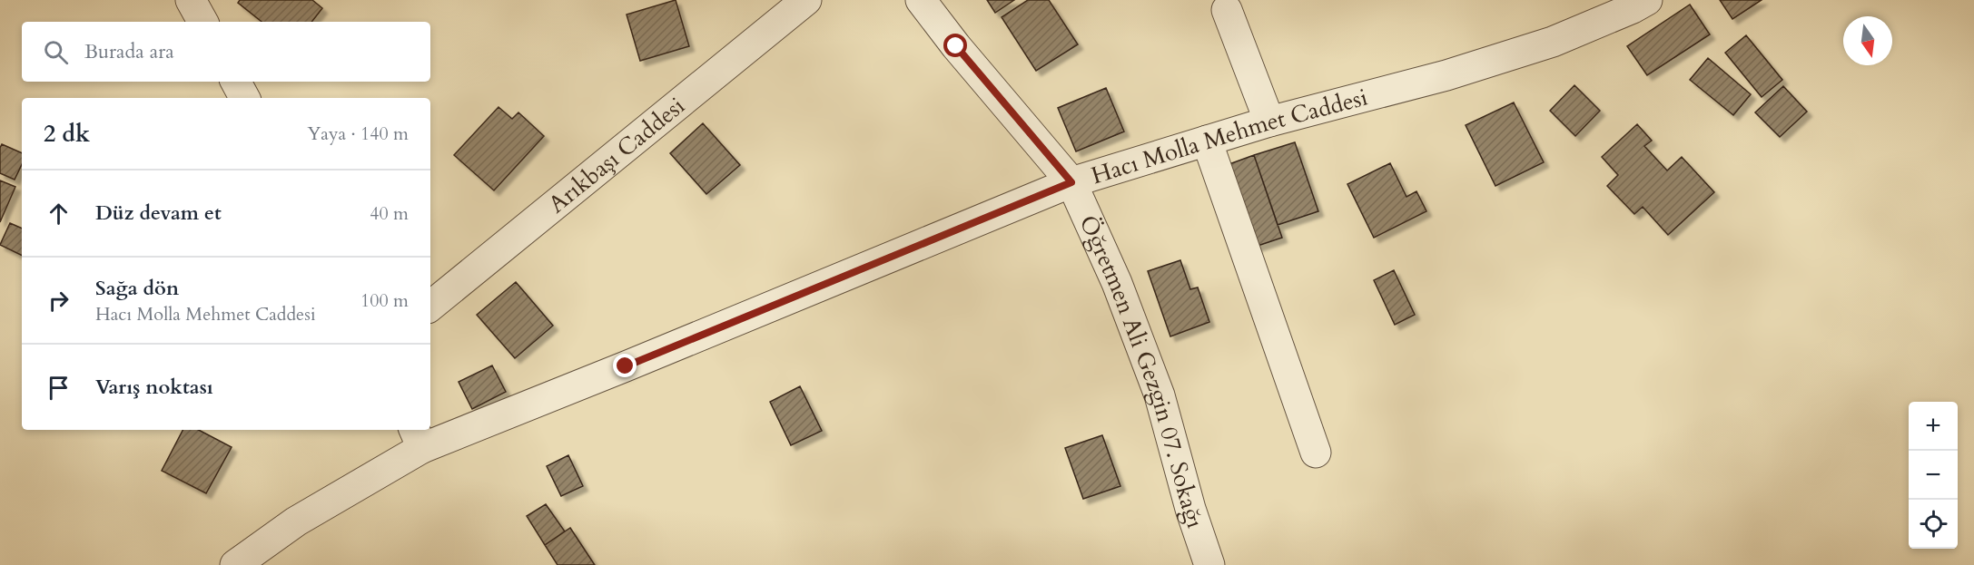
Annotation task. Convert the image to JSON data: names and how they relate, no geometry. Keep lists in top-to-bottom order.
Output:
{
  "streets": {
    "street": ["Hacı Molla Mehmet Caddesi", "Arıkbaşı Caddesi", "Öğretmen Ali Gezgin 07. Sokağı"]
  },
  "crossings": [
    ["Hacı Molla Mehmet Caddesi", "Öğretmen Ali Gezgin 07. Sokağı"]
  ],
  "north": "bottom",
  "page": {
    "search": "Burada ara",
    "heading": ["2 dk", "Yaya · 140 m"],
    "list": [
      ["Düz devam et", "40 m"],
      ["Sağa dön", "Hacı Molla Mehmet Caddesi", "100 m"],
      "Varış noktası"
    ],
    "map_buttons": ["+", "−"]
  }
}
